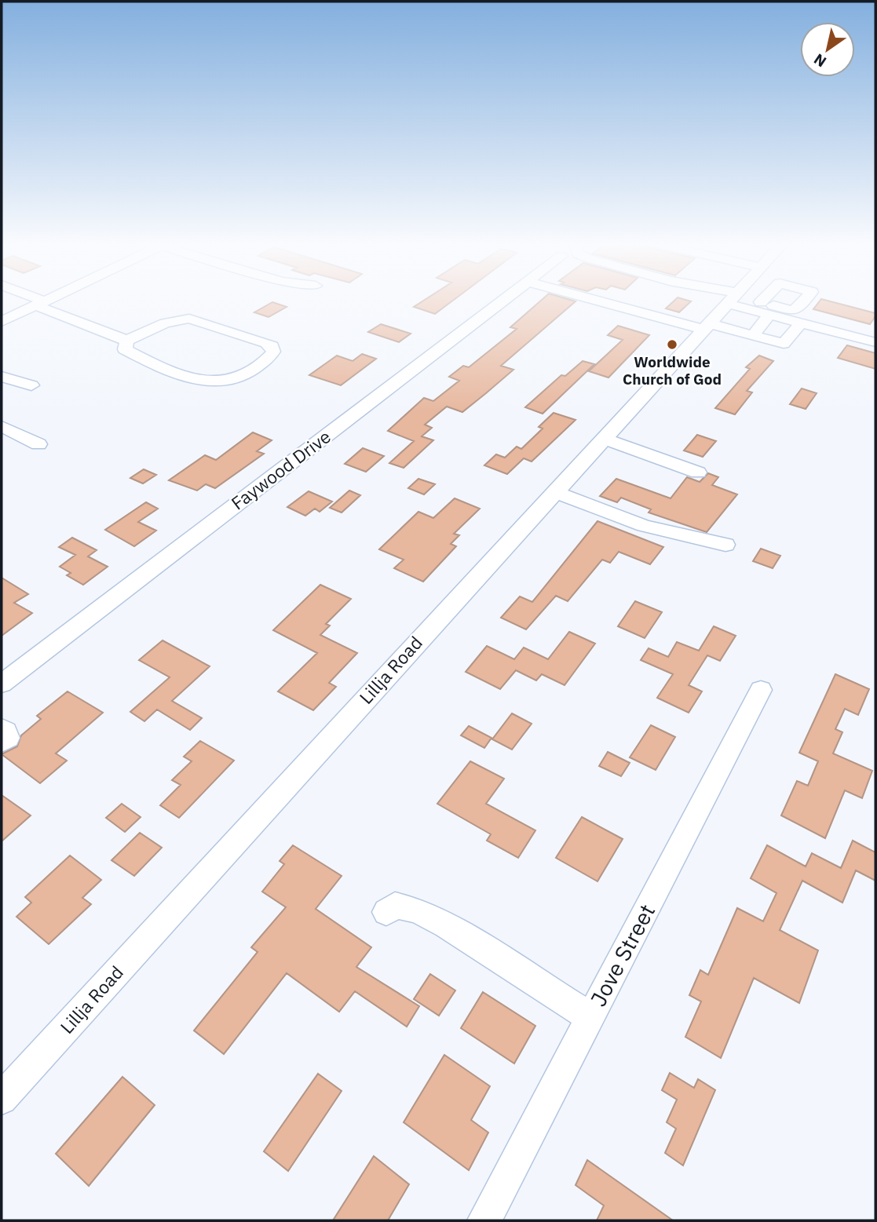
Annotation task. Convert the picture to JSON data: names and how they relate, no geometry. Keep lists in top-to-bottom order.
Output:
{
  "streets": {
    "street": ["Faywood Drive", "Lillja Road", "Jove Street"]
  },
  "places": ["Worldwide Church of God"],
  "north": "bottom left"
}
